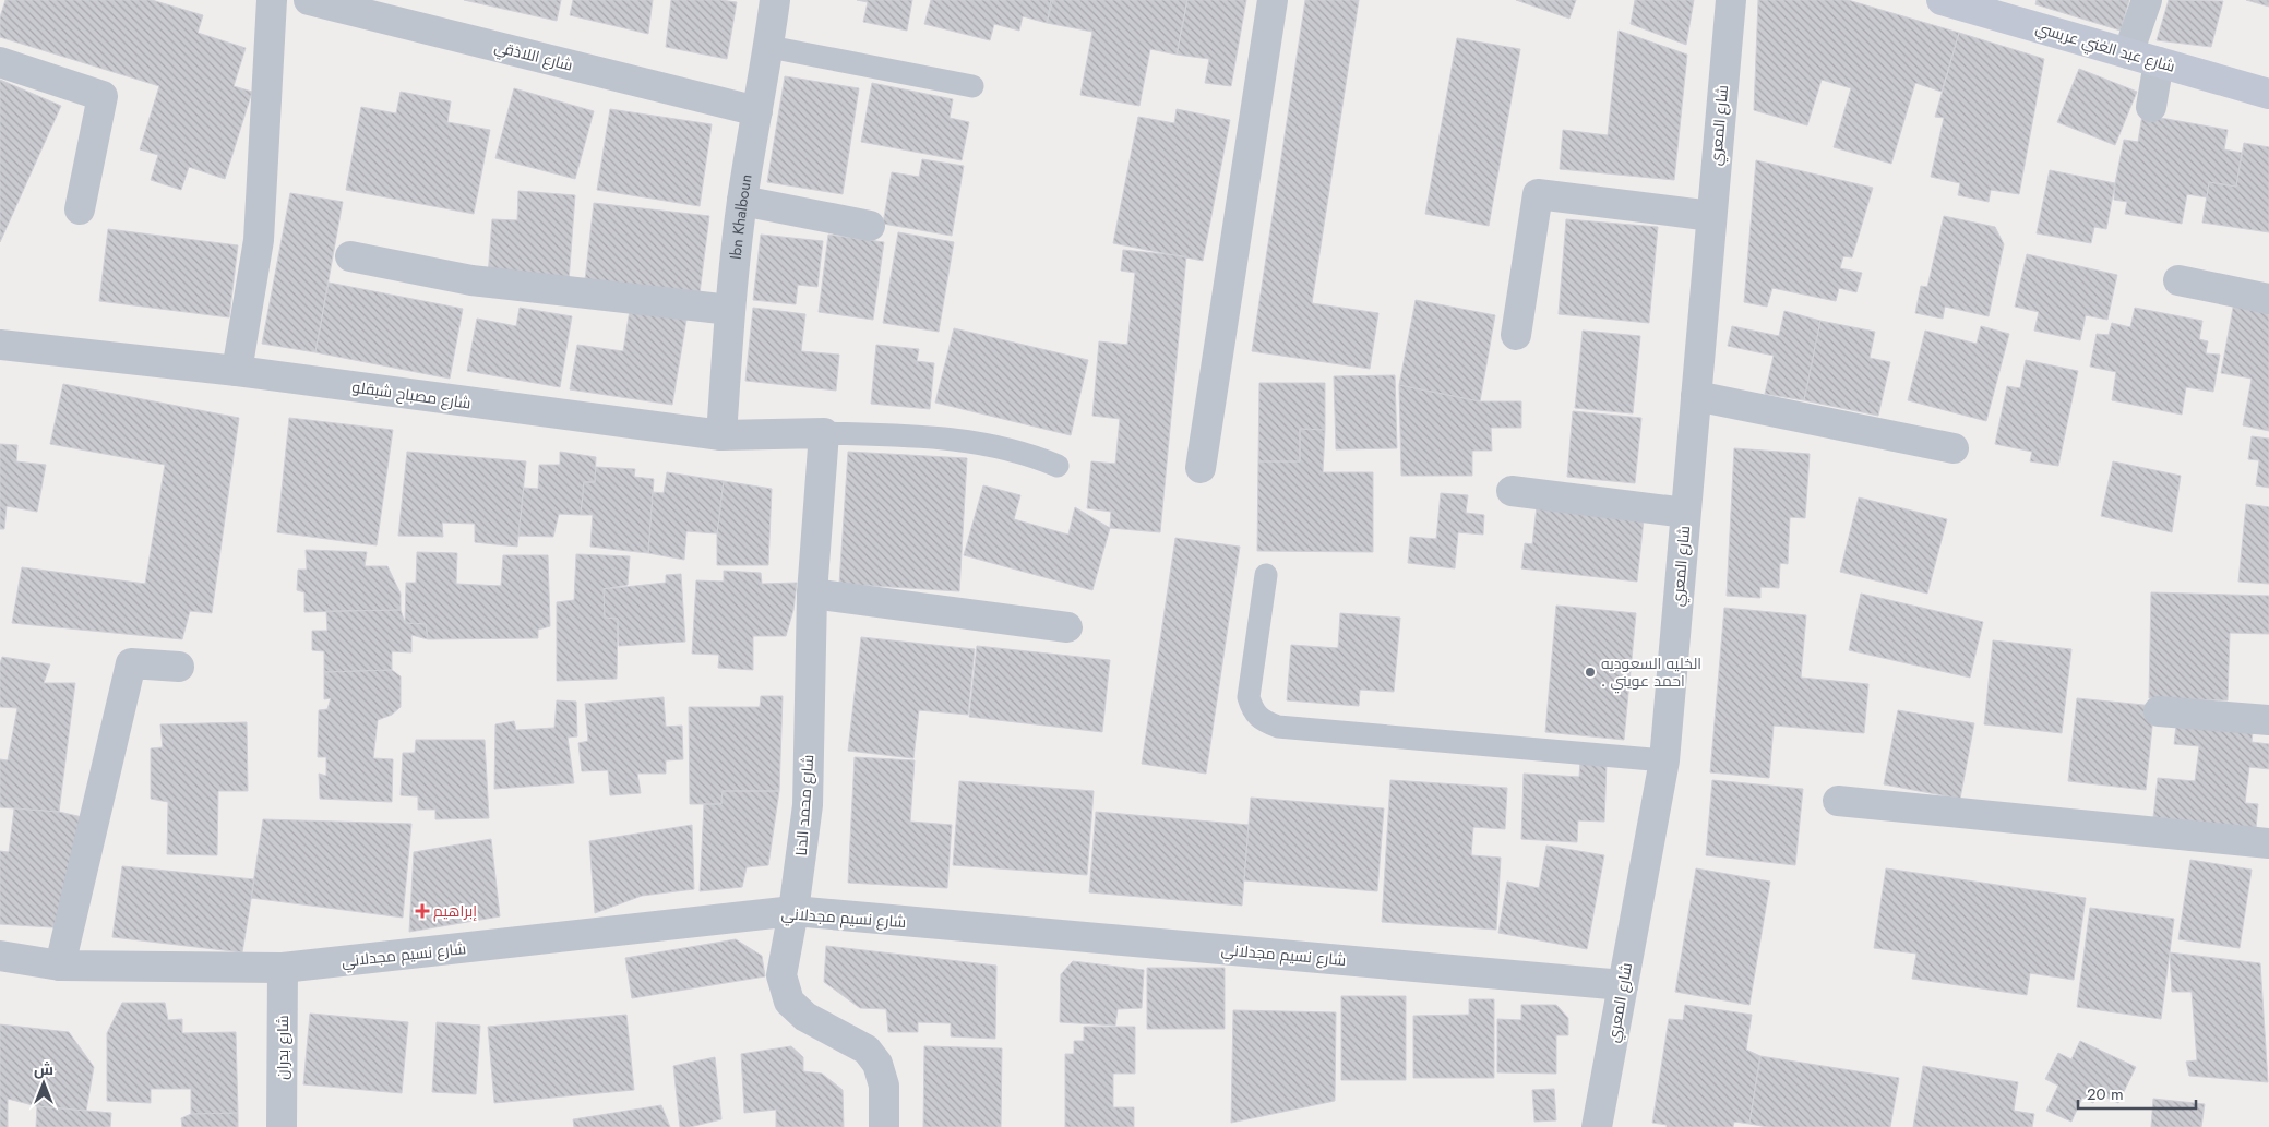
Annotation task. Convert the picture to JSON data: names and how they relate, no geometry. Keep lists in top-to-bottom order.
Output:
{
  "streets": {
    "street": [
      "شارع عبد الغني عريسي",
      "شارع اللاذقي",
      "شارع المعري",
      "Ibn Khalboun",
      "شارع مصباح شبقلو",
      "شارع محمد الدنا",
      "شارع نسيم مجدلاني",
      "شارع بدران"
    ]
  },
  "crossings": [
    ["شارع اللاذقي", "Ibn Khalboun"],
    ["شارع المعري", "شارع نسيم مجدلاني"],
    ["Ibn Khalboun", "شارع مصباح شبقلو"],
    ["شارع مصباح شبقلو", "شارع محمد الدنا"],
    ["شارع محمد الدنا", "شارع نسيم مجدلاني"],
    ["شارع نسيم مجدلاني", "شارع بدران"]
  ],
  "places": {
    "other": ["الخليه السعوديه . احمد عويني"],
    "health": ["إبراهيم"]
  },
  "scale_bar": "20 m",
  "north": "top"
}
